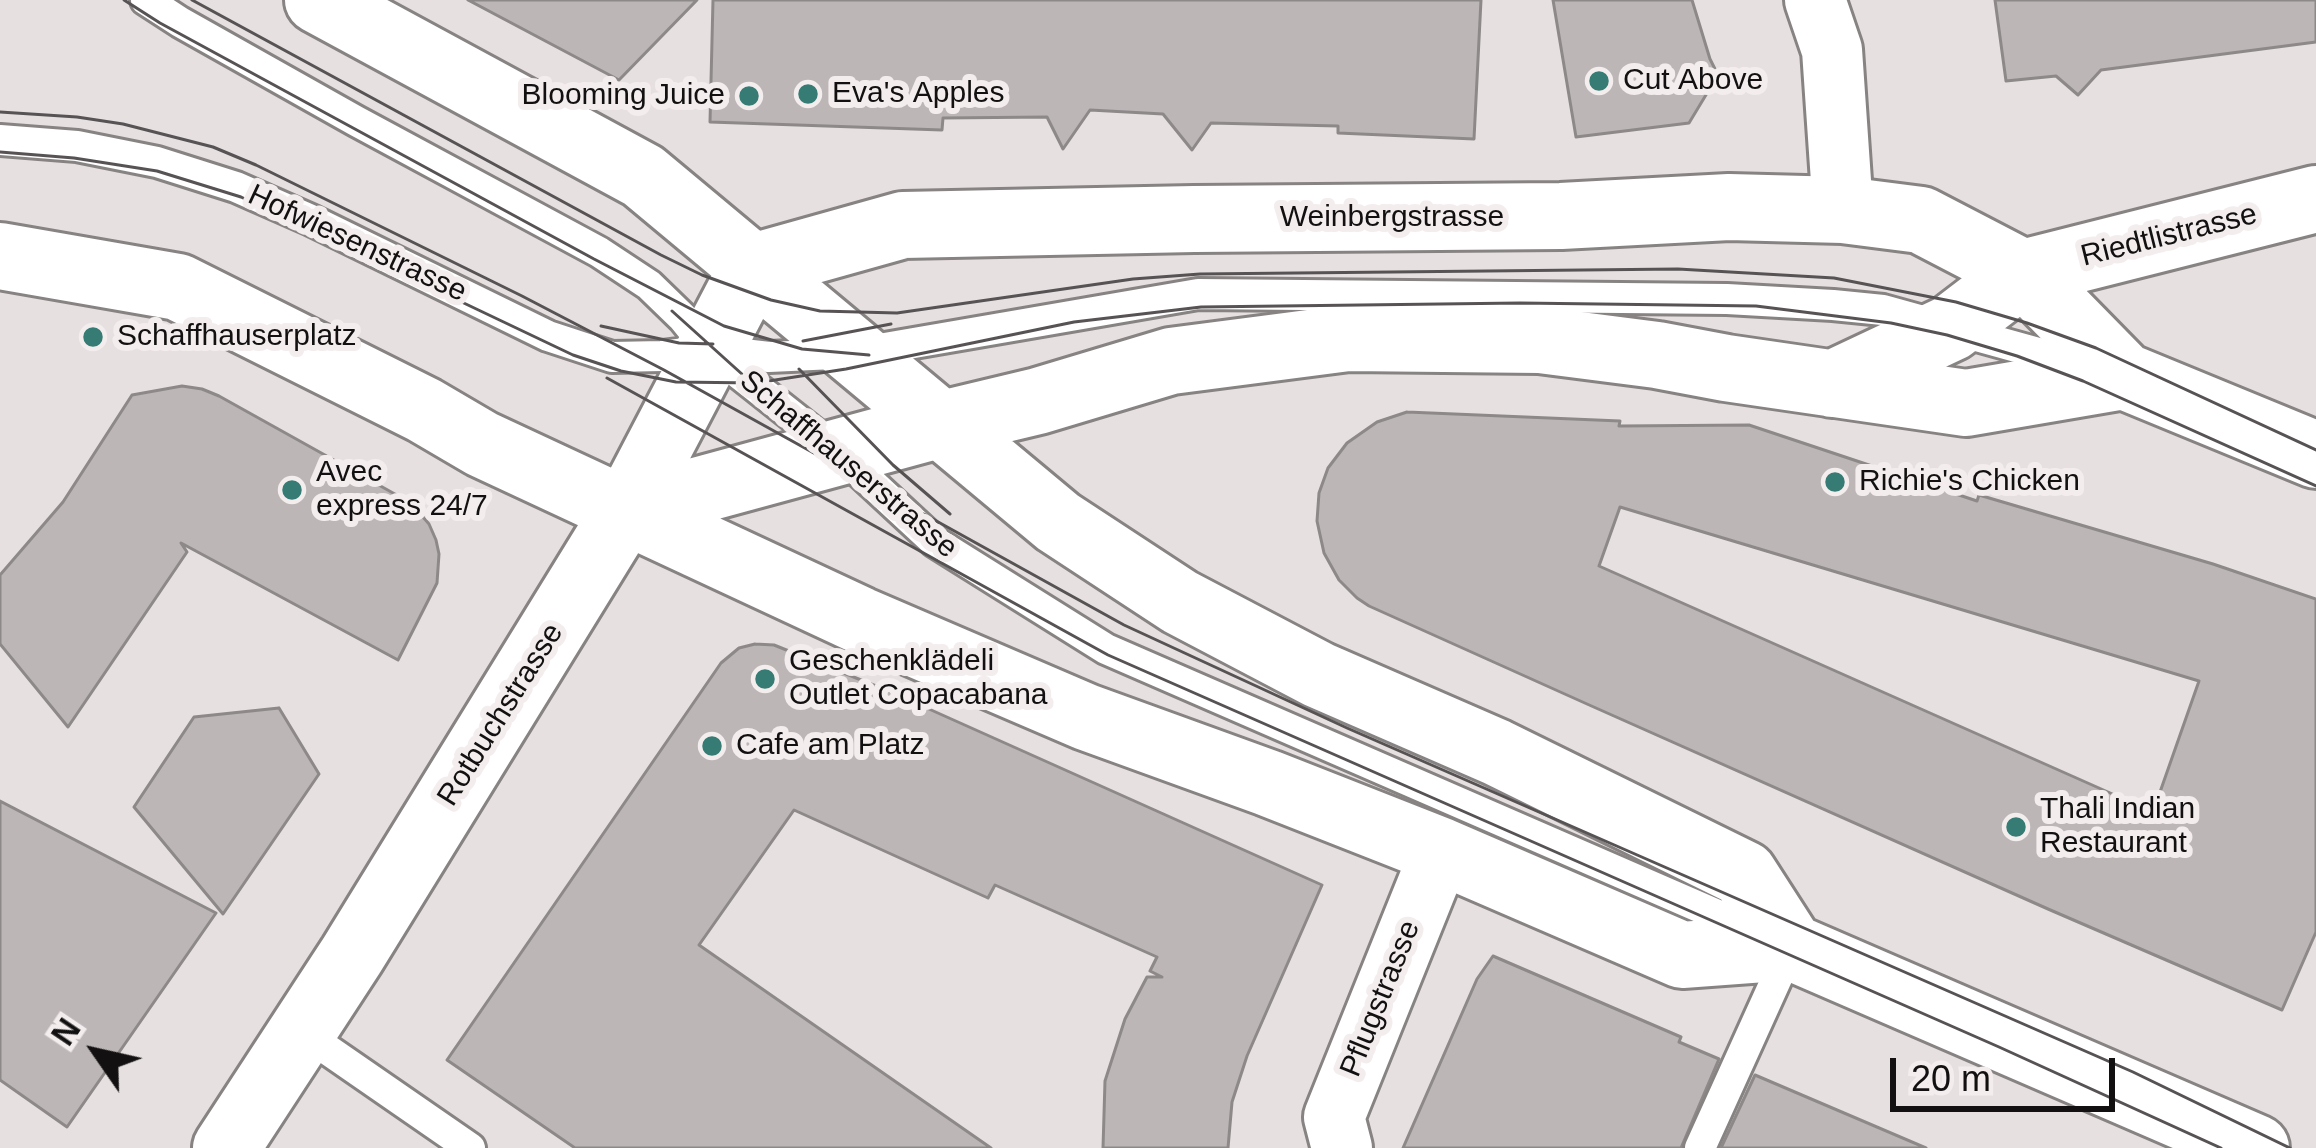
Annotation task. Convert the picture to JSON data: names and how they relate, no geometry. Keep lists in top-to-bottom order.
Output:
{
  "streets": {
    "street": [
      "Weinbergstrasse",
      "Riedtlistrasse",
      "Schaffhauserstrasse",
      "Rotbuchstrasse",
      "Pflugstrasse"
    ],
    "lane": ["Hofwiesenstrasse"]
  },
  "crossings": [
    ["Weinbergstrasse", "Riedtlistrasse"],
    ["Weinbergstrasse", "Hofwiesenstrasse"],
    ["Weinbergstrasse", "Schaffhauserstrasse"],
    ["Weinbergstrasse", "Rotbuchstrasse"],
    ["Hofwiesenstrasse", "Schaffhauserstrasse"],
    ["Hofwiesenstrasse", "Rotbuchstrasse"],
    ["Schaffhauserstrasse", "Rotbuchstrasse"],
    ["Schaffhauserstrasse", "Pflugstrasse"]
  ],
  "places": [
    "Cut Above",
    "Eva's Apples",
    "Blooming Juice",
    "Schaffhauserplatz",
    "Richie's Chicken",
    "Avec express 24/7",
    "Geschenklädeli Outlet Copacabana",
    "Cafe am Platz",
    "Thali Indian Restaurant"
  ],
  "scale_bar": "20 m",
  "north": "top left"
}
